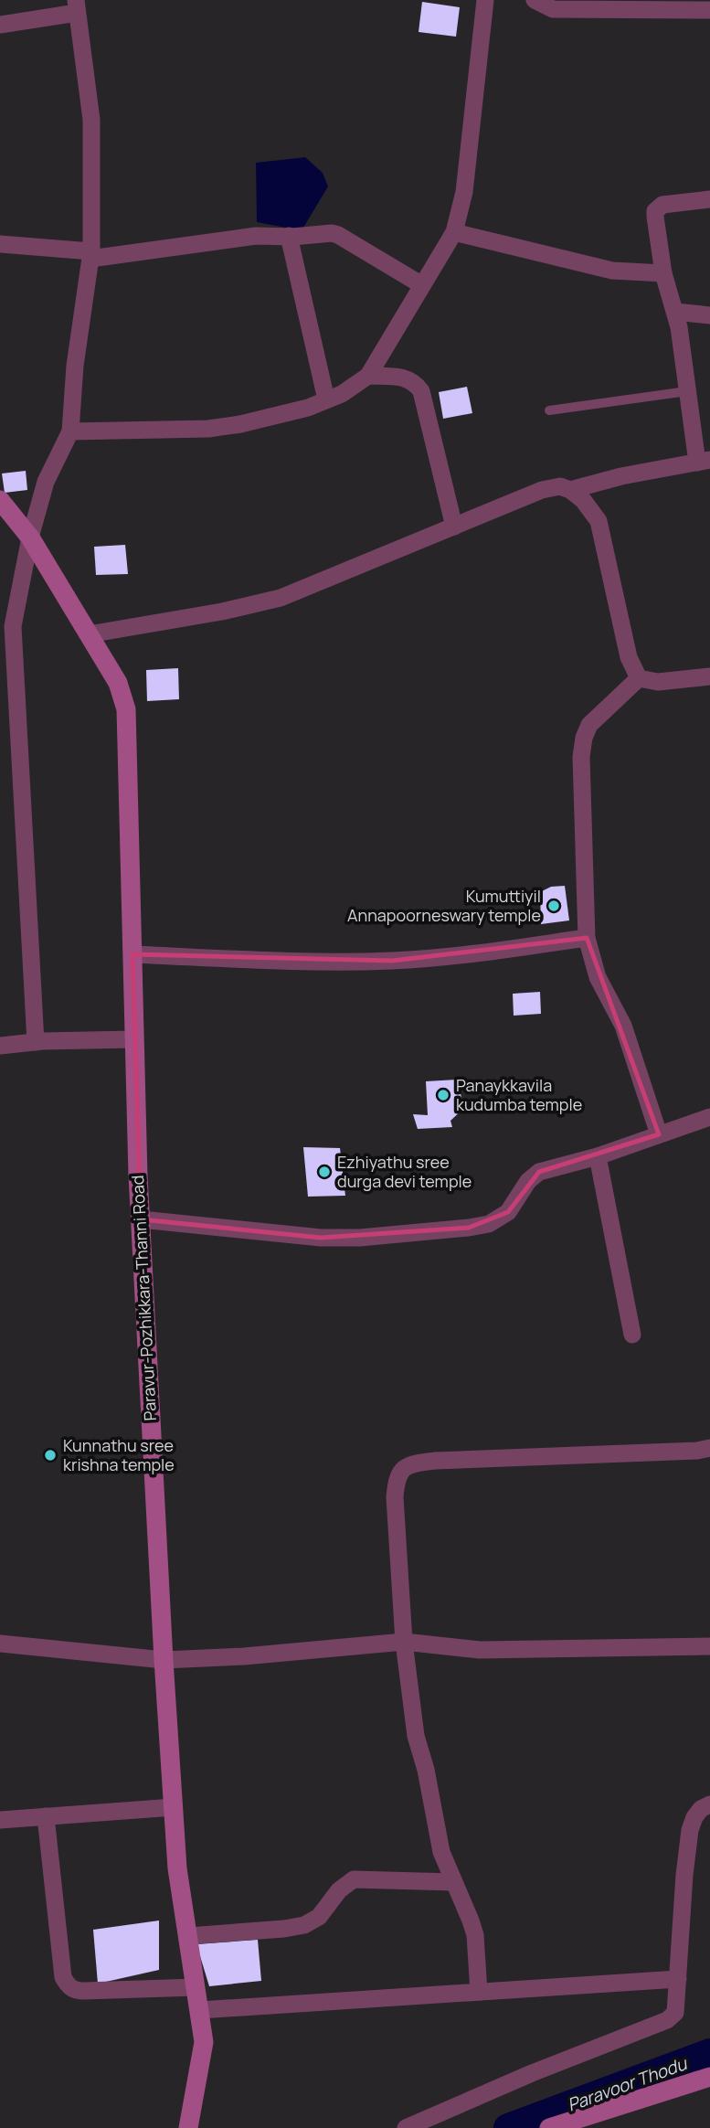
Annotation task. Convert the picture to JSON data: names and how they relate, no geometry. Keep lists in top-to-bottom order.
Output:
{
  "streets": {
    "main road": ["Paravur-Pozhikkara-Thanni Road"]
  },
  "water": ["Paravoor Thodu"],
  "places": [
    "Kumuttiyil Annapoorneswary temple",
    "Panaykkavila kudumba temple",
    "Ezhiyathu sree durga devi temple",
    "Kunnathu sree krishna temple"
  ]
}
